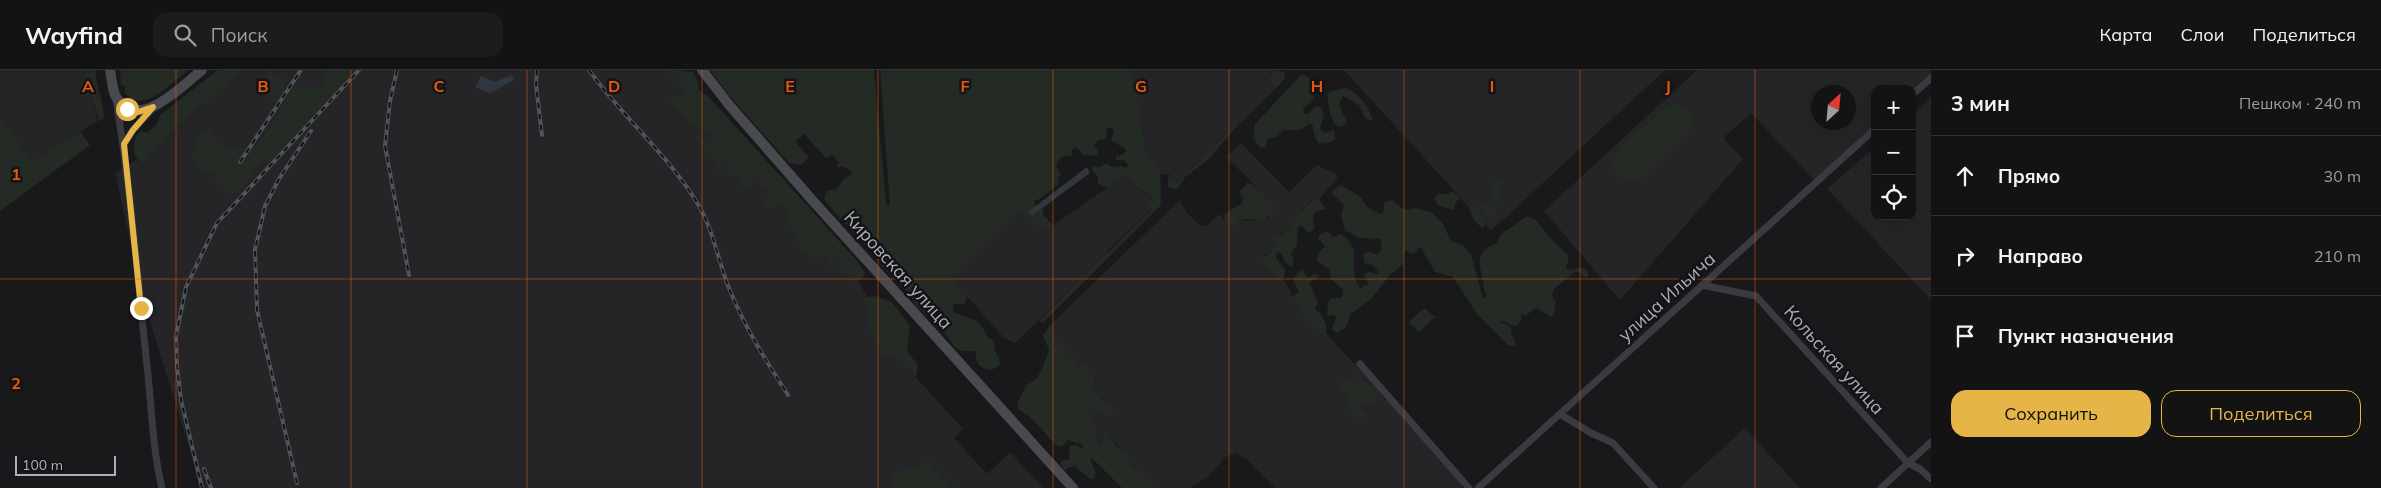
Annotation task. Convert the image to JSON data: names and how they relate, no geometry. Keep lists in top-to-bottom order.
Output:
{
  "streets": {
    "main road": ["Кировская улица"],
    "street": ["улица Ильича", "Кольская улица"]
  },
  "crossings": [
    ["улица Ильича", "Кольская улица"]
  ],
  "scale_bar": "100 m",
  "north": "top right",
  "page": {
    "header": "Wayfind",
    "search": "Поиск",
    "nav": ["Карта", "Слои", "Поделиться"],
    "heading": ["3 мин", "Пешком · 240 m"],
    "map_buttons": ["+", "−"],
    "list": [
      ["Прямо", "30 m"],
      ["Направо", "210 m"],
      "Пункт назначения"
    ],
    "buttons": ["Сохранить", "Поделиться"],
    "scale": "100 m"
  },
  "grid": {
    "columns": [
      "A",
      "B",
      "C",
      "D",
      "E",
      "F",
      "G",
      "H",
      "I",
      "J"
    ],
    "rows": ["1", "2"]
  }
}
